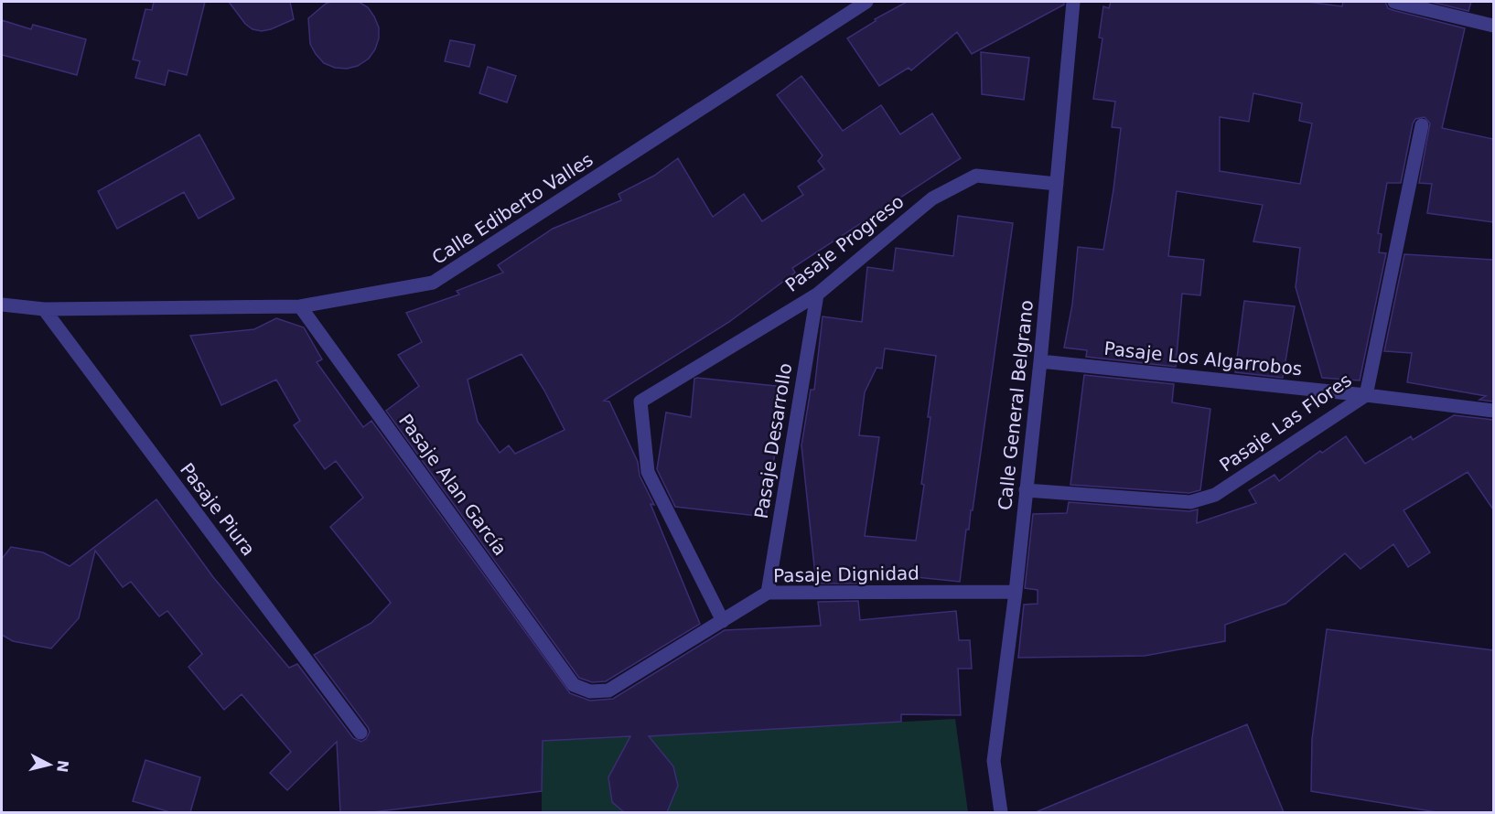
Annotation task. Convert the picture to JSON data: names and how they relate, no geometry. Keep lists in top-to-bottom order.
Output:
{
  "streets": {
    "street": [
      "Calle Ediberto Valles",
      "Pasaje Progreso",
      "Pasaje Los Algarrobos",
      "Calle General Belgrano",
      "Pasaje Las Flores",
      "Pasaje Desarrollo",
      "Pasaje Alan García",
      "Pasaje Piura",
      "Pasaje Dignidad"
    ]
  },
  "crossings": [
    ["Calle Ediberto Valles", "Pasaje Alan García"],
    ["Calle Ediberto Valles", "Pasaje Piura"],
    ["Pasaje Progreso", "Calle General Belgrano"],
    ["Pasaje Progreso", "Pasaje Desarrollo"],
    ["Pasaje Progreso", "Pasaje Dignidad"],
    ["Pasaje Los Algarrobos", "Calle General Belgrano"],
    ["Pasaje Los Algarrobos", "Pasaje Las Flores"],
    ["Calle General Belgrano", "Pasaje Las Flores"],
    ["Calle General Belgrano", "Pasaje Dignidad"],
    ["Pasaje Desarrollo", "Pasaje Dignidad"],
    ["Pasaje Alan García", "Pasaje Dignidad"]
  ],
  "north": "right"
}
